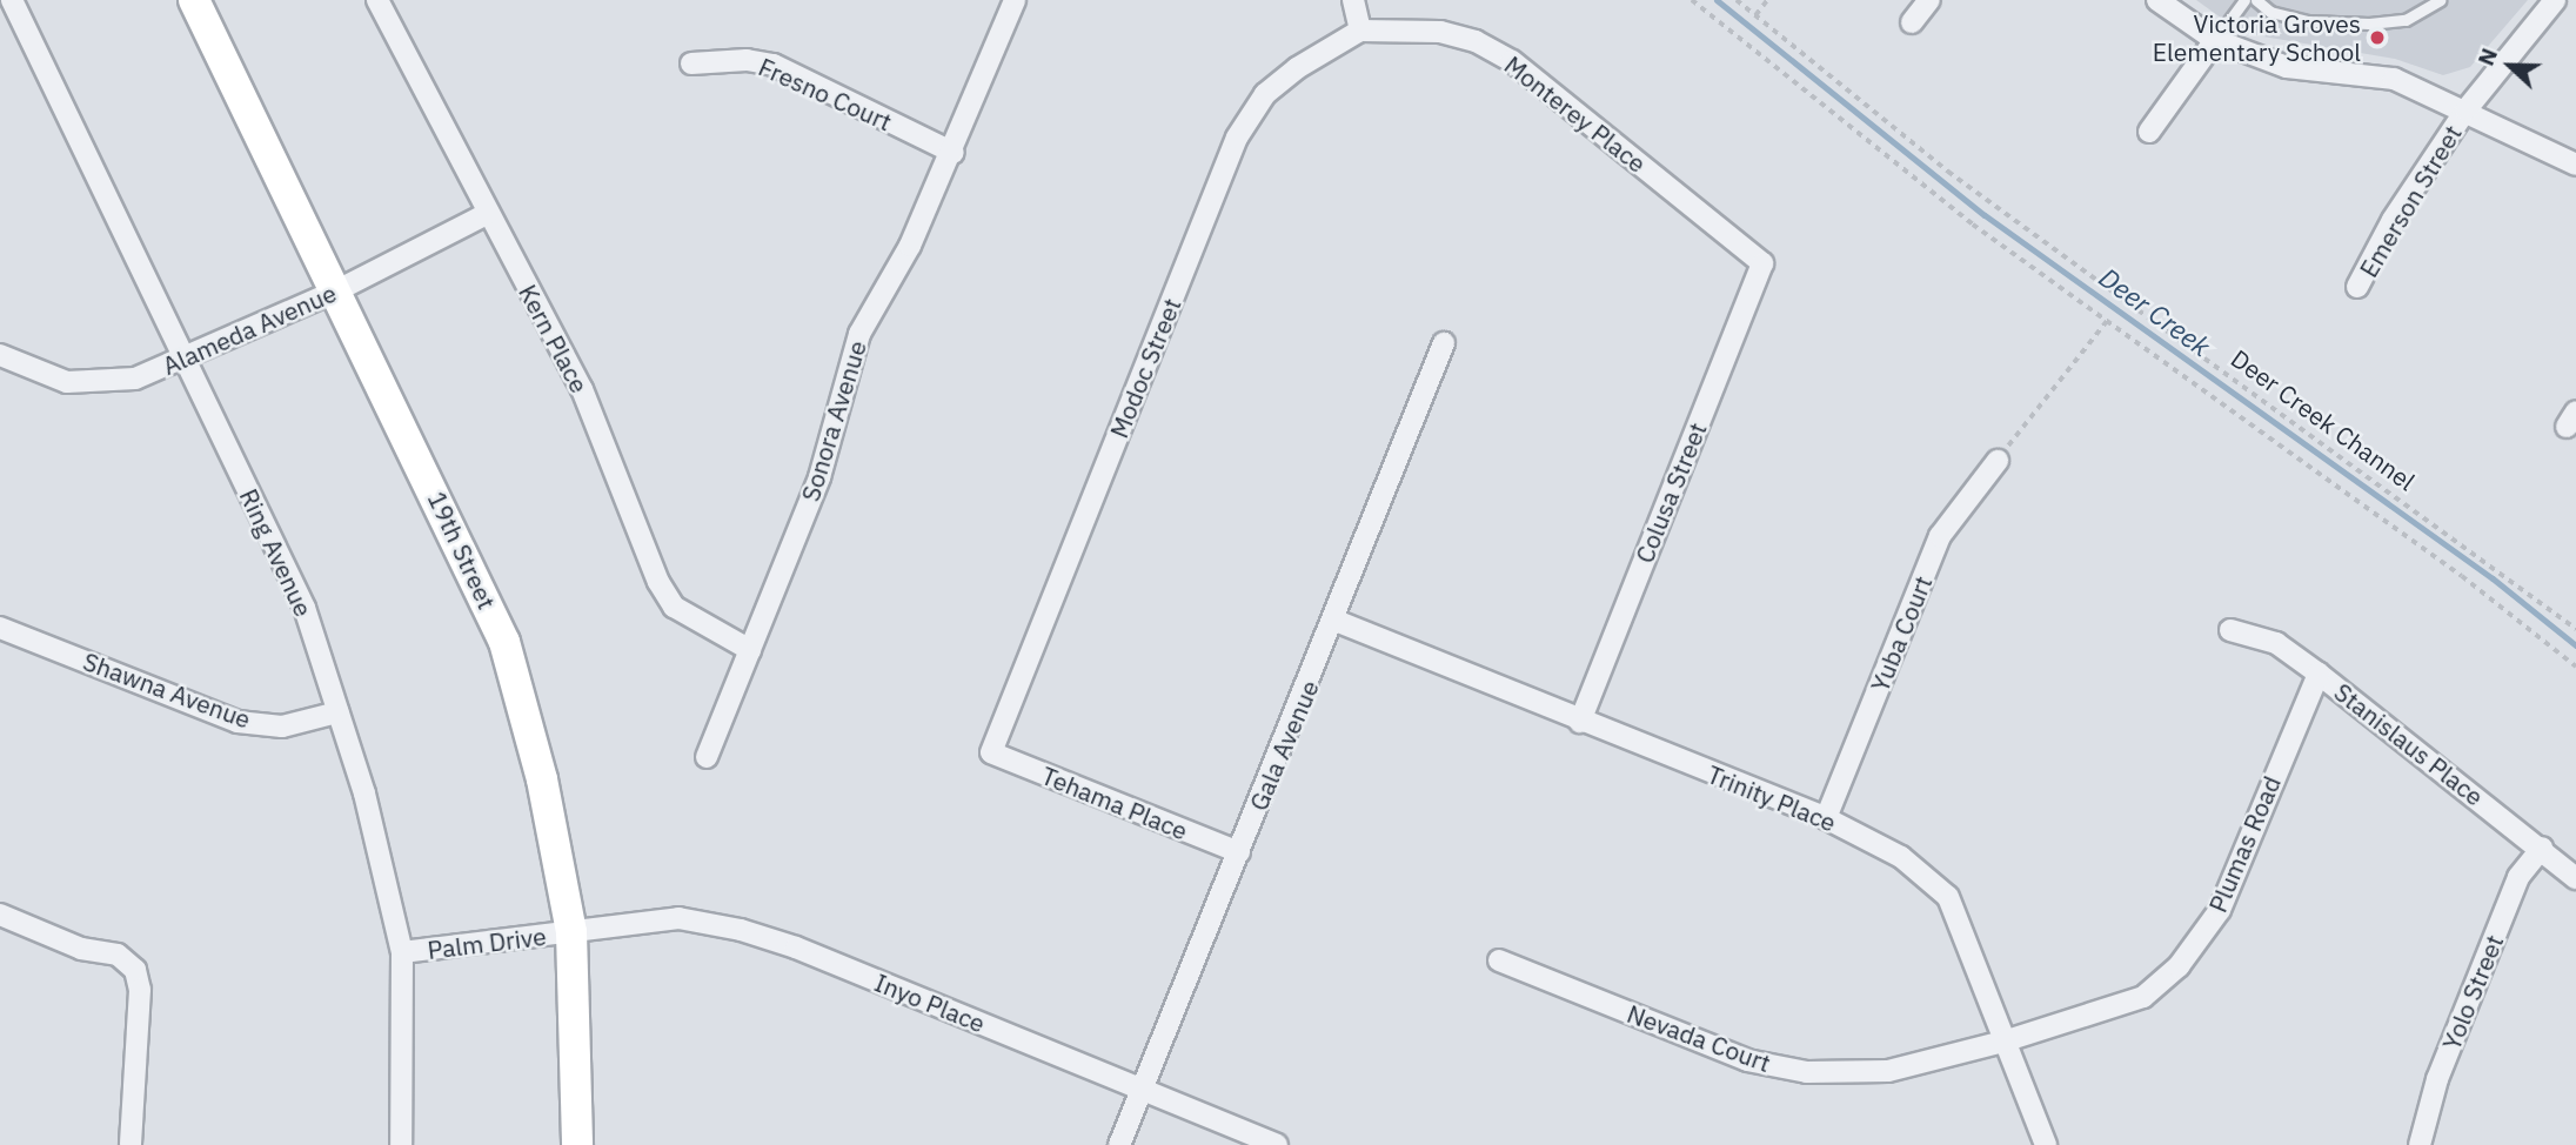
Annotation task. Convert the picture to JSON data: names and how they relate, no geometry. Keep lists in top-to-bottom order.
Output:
{
  "streets": {
    "street": [
      "Fresno Court",
      "Monterey Place",
      "Emerson Street",
      "Alameda Avenue",
      "Kern Place",
      "Modoc Street",
      "Sonora Avenue",
      "Colusa Street",
      "19th Street",
      "Ring Avenue",
      "Yuba Court",
      "Shawna Avenue",
      "Stanislaus Place",
      "Gala Avenue",
      "Trinity Place",
      "Tehama Place",
      "Plumas Road",
      "Palm Drive",
      "Yolo Street",
      "Inyo Place",
      "Nevada Court"
    ],
    "path": ["Deer Creek Channel"]
  },
  "crossings": [
    ["Fresno Court", "Sonora Avenue"],
    ["Monterey Place", "Modoc Street"],
    ["Monterey Place", "Colusa Street"],
    ["Alameda Avenue", "Kern Place"],
    ["Alameda Avenue", "19th Street"],
    ["Alameda Avenue", "Ring Avenue"],
    ["Kern Place", "Sonora Avenue"],
    ["Modoc Street", "Tehama Place"],
    ["Colusa Street", "Trinity Place"],
    ["19th Street", "Palm Drive"],
    ["19th Street", "Inyo Place"],
    ["Ring Avenue", "Shawna Avenue"],
    ["Ring Avenue", "Palm Drive"],
    ["Yuba Court", "Trinity Place"],
    ["Stanislaus Place", "Plumas Road"],
    ["Stanislaus Place", "Yolo Street"],
    ["Gala Avenue", "Trinity Place"],
    ["Gala Avenue", "Tehama Place"],
    ["Gala Avenue", "Inyo Place"],
    ["Trinity Place", "Plumas Road"],
    ["Trinity Place", "Nevada Court"],
    ["Plumas Road", "Nevada Court"],
    ["Palm Drive", "Inyo Place"]
  ],
  "water": ["Deer Creek"],
  "places": ["Victoria Groves Elementary School"],
  "north": "left"
}
